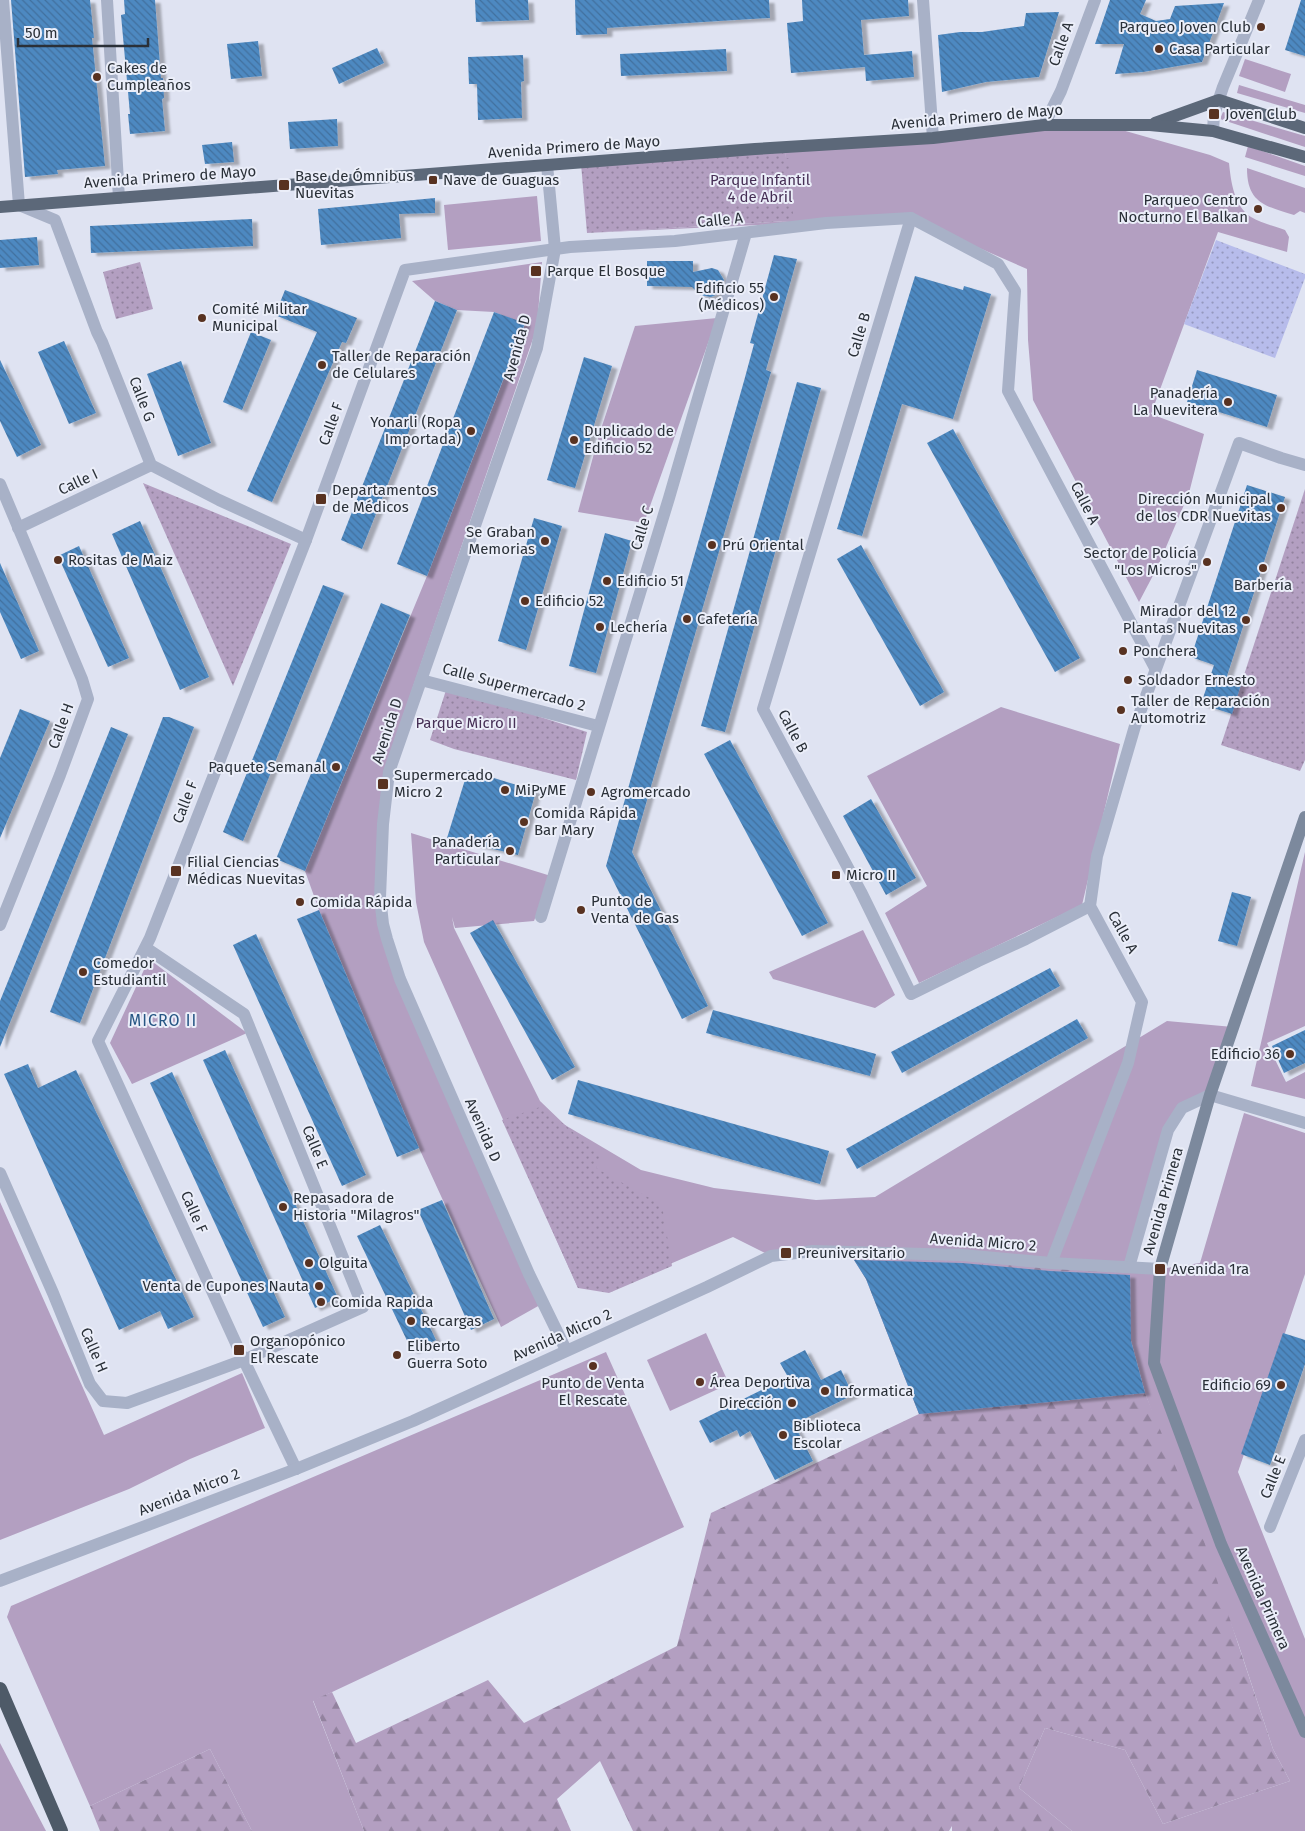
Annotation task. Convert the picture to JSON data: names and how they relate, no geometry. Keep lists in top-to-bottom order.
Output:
{
  "streets": {
    "main road": ["Avenida Primero de Mayo", "Avenida Primera"],
    "street": [
      "Calle A",
      "Calle B",
      "Avenida D",
      "Calle G",
      "Calle F",
      "Calle I",
      "Calle C",
      "Calle Supermercado 2",
      "Calle H",
      "Calle E",
      "Avenida Micro 2"
    ]
  },
  "crossings": [
    ["Calle A", "Avenida Primero de Mayo"],
    ["Calle A", "Calle B"],
    ["Calle A", "Avenida D"],
    ["Calle A", "Calle F"],
    ["Calle A", "Calle C"],
    ["Calle A", "Avenida Micro 2"],
    ["Avenida Primero de Mayo", "Avenida D"],
    ["Avenida Primero de Mayo", "Calle G"],
    ["Avenida D", "Calle F"],
    ["Avenida D", "Calle Supermercado 2"],
    ["Avenida D", "Avenida Micro 2"],
    ["Calle G", "Calle I"],
    ["Calle F", "Calle H"],
    ["Calle F", "Calle E"],
    ["Calle F", "Avenida Micro 2"],
    ["Calle I", "Calle H"],
    ["Calle C", "Calle Supermercado 2"],
    ["Calle H", "Calle E"],
    ["Avenida Primera", "Avenida Micro 2"]
  ],
  "districts": ["MICRO II"],
  "parks": ["Parque Infantil 4 de Abril", "Parque Micro II"],
  "places": {
    "other": [
      "Parqueo Joven Club",
      "Casa Particular",
      "Cakes de Cumpleaños",
      "Parqueo Centro Nocturno El Balkan",
      "Edificio 55 (Médicos)",
      "Comité Militar Municipal",
      "Taller de Reparación de Celulares",
      "Panadería La Nuevitera",
      "Yonarli (Ropa Importada)",
      "Duplicado de Edificio 52",
      "Dirección Municipal de los CDR Nuevitas",
      "Se Graban Memorias",
      "Prú Oriental",
      "Rositas de Maiz",
      "Sector de Policía \"Los Micros\"",
      "Barbería",
      "Edificio 51",
      "Edificio 52",
      "Cafetería",
      "Mirador del 12 Plantas Nuevitas",
      "Lechería",
      "Ponchera",
      "Soldador Ernesto",
      "Taller de Reparación Automotriz",
      "Paquete Semanal",
      "MiPyME",
      "Agromercado",
      "Comida Rápida Bar Mary",
      "Panadería Particular",
      "Comida Rápida",
      "Punto de Venta de Gas",
      "Comedor Estudiantil",
      "Edificio 36",
      "Repasadora de Historia \"Milagros\"",
      "Olguita",
      "Venta de Cupones Nauta",
      "Comida Rapida",
      "Recargas",
      "Eliberto Guerra Soto",
      "Punto de Venta El Rescate",
      "Área Deportiva",
      "Edificio 69",
      "Informatica",
      "Dirección",
      "Biblioteca Escolar"
    ],
    "transit": [
      "Joven Club",
      "Nave de Guaguas",
      "Base de Ómnibus Nuevitas",
      "Parque El Bosque",
      "Departamentos de Médicos",
      "Supermercado Micro 2",
      "Filial Ciencias Médicas Nuevitas",
      "Micro II",
      "Preuniversitario",
      "Avenida 1ra",
      "Organopónico El Rescate"
    ]
  },
  "scale_bar": "50 m"
}
